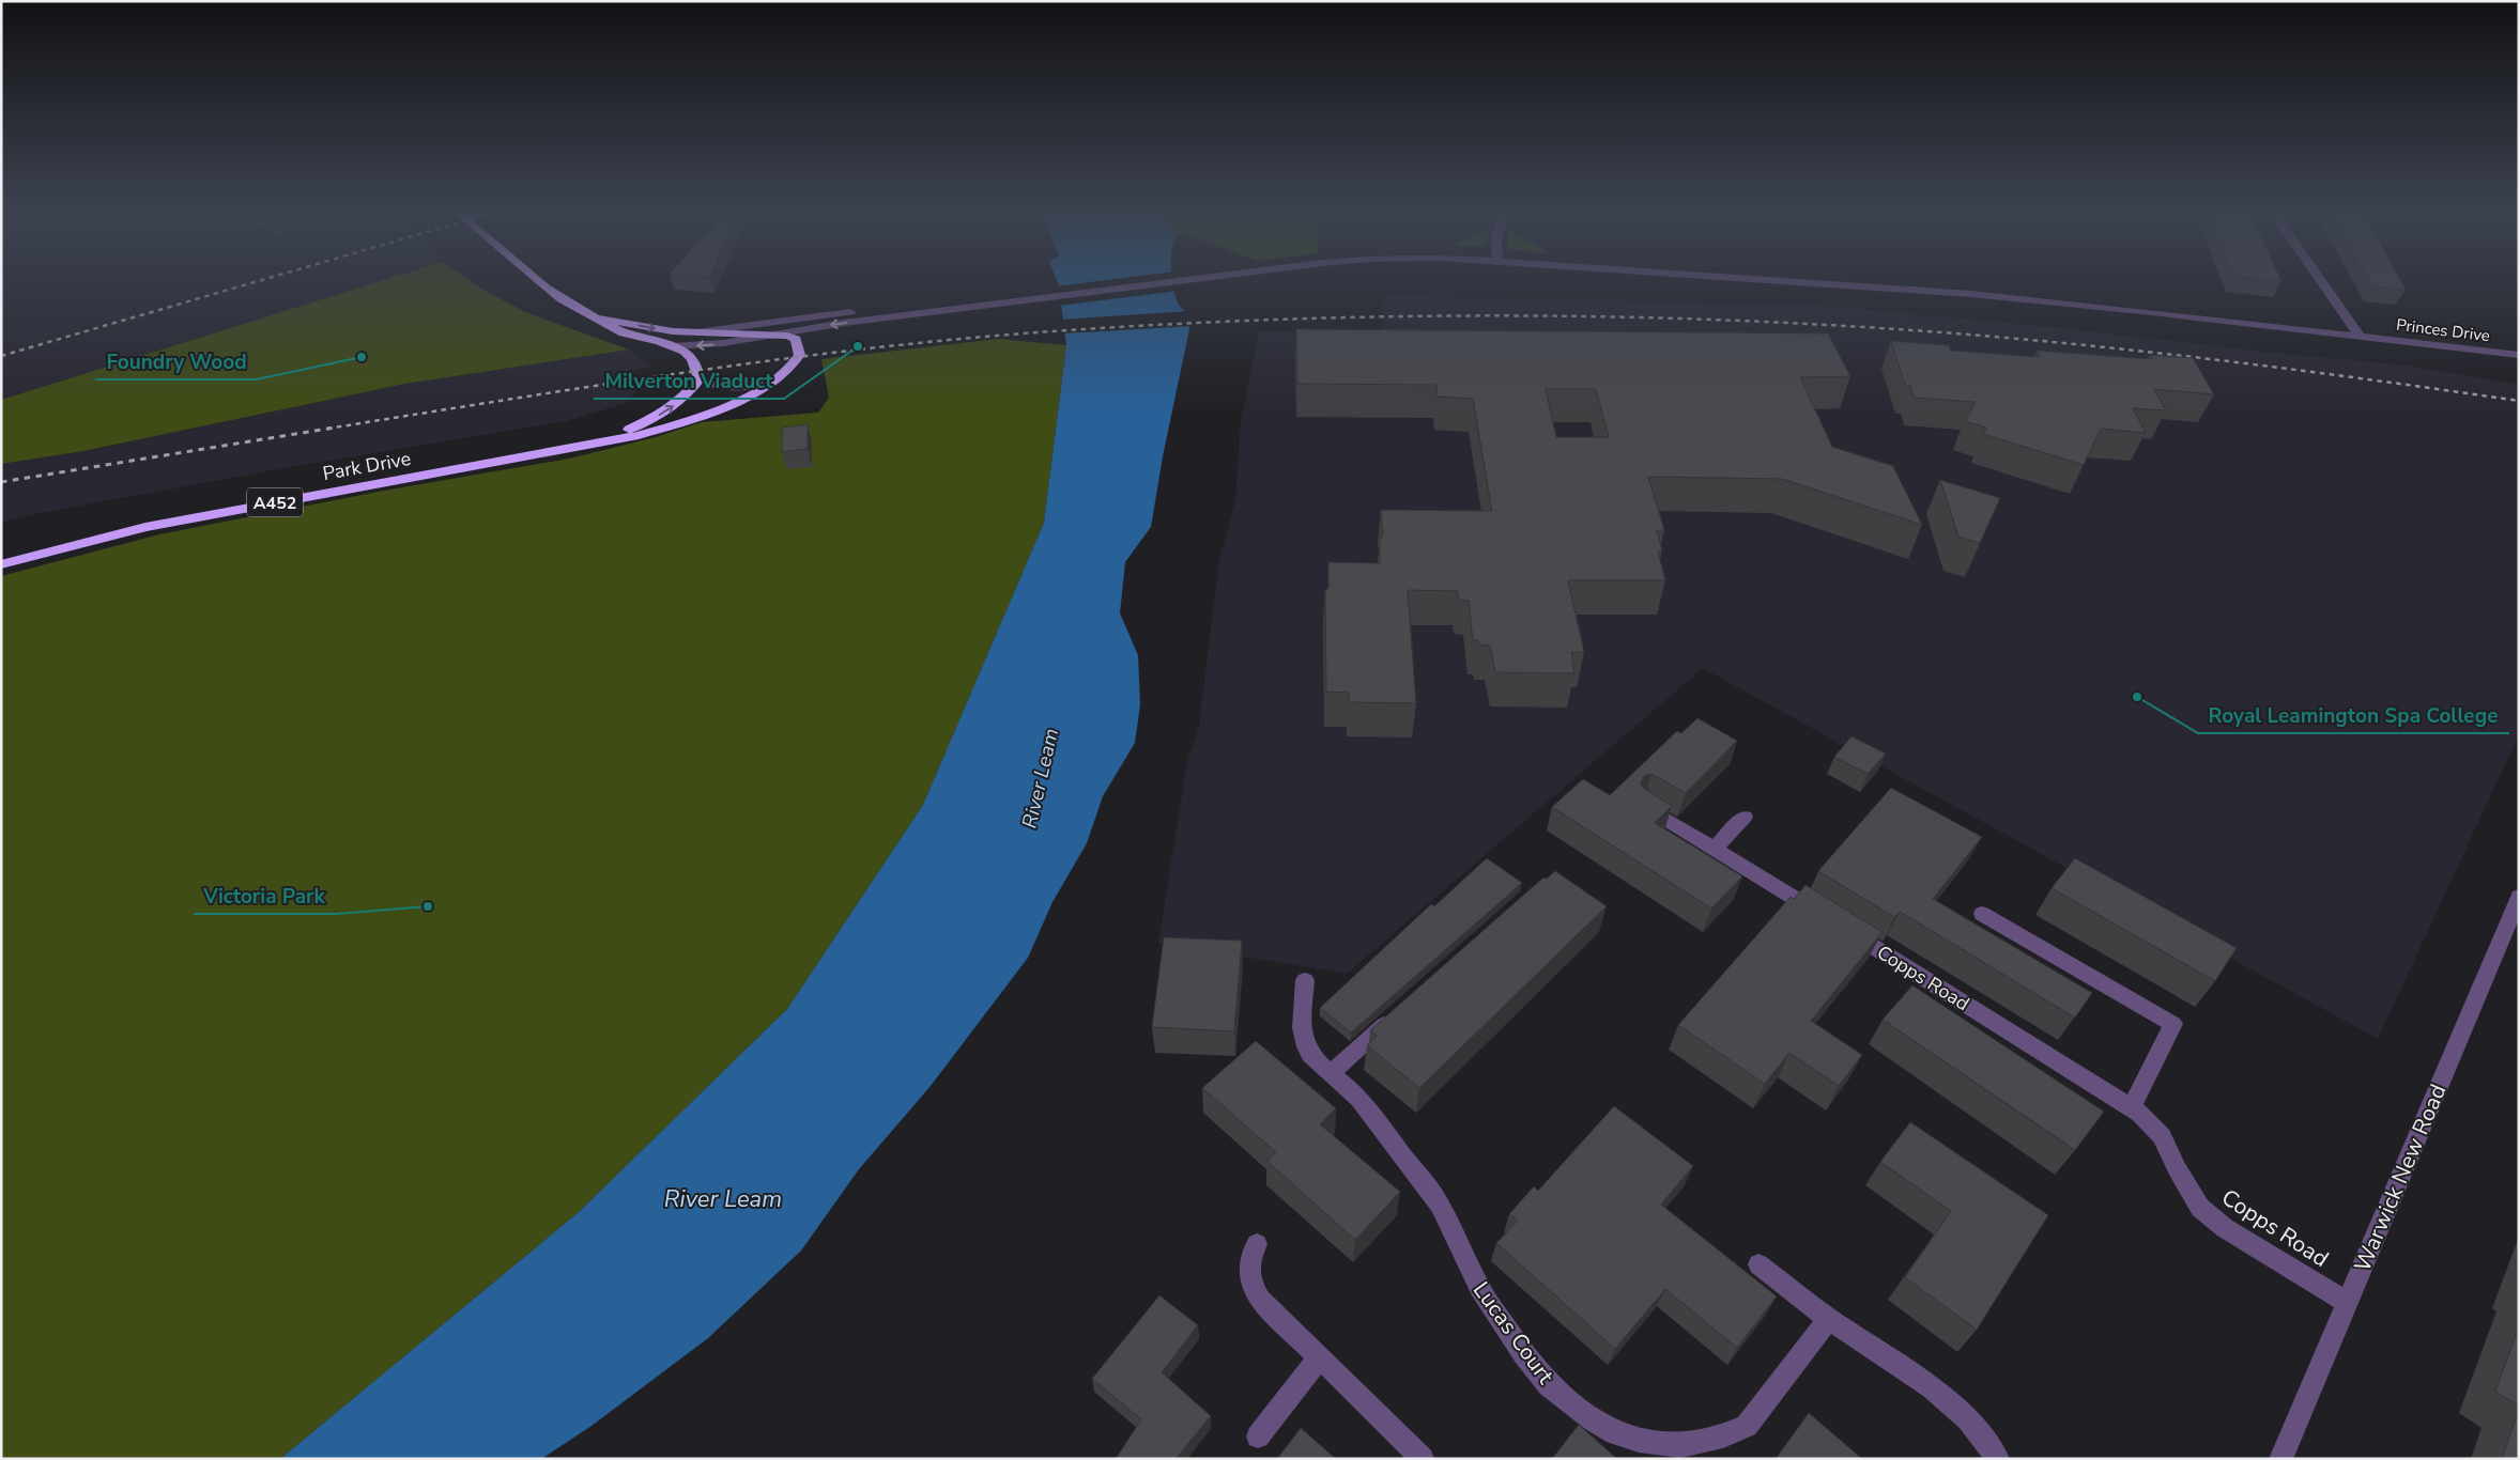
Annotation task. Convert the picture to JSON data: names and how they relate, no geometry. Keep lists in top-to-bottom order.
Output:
{
  "streets": {
    "highway": ["Princes Drive", "Park Drive", "A452"],
    "street": ["Copps Road", "Warwick New Road", "Lucas Court"]
  },
  "crossings": [
    ["Princes Drive", "Park Drive"],
    ["Copps Road", "Warwick New Road"]
  ],
  "water": ["River Leam"],
  "places": [
    "Milverton Viaduct",
    "Foundry Wood",
    "Royal Leamington Spa College",
    "Victoria Park"
  ]
}
